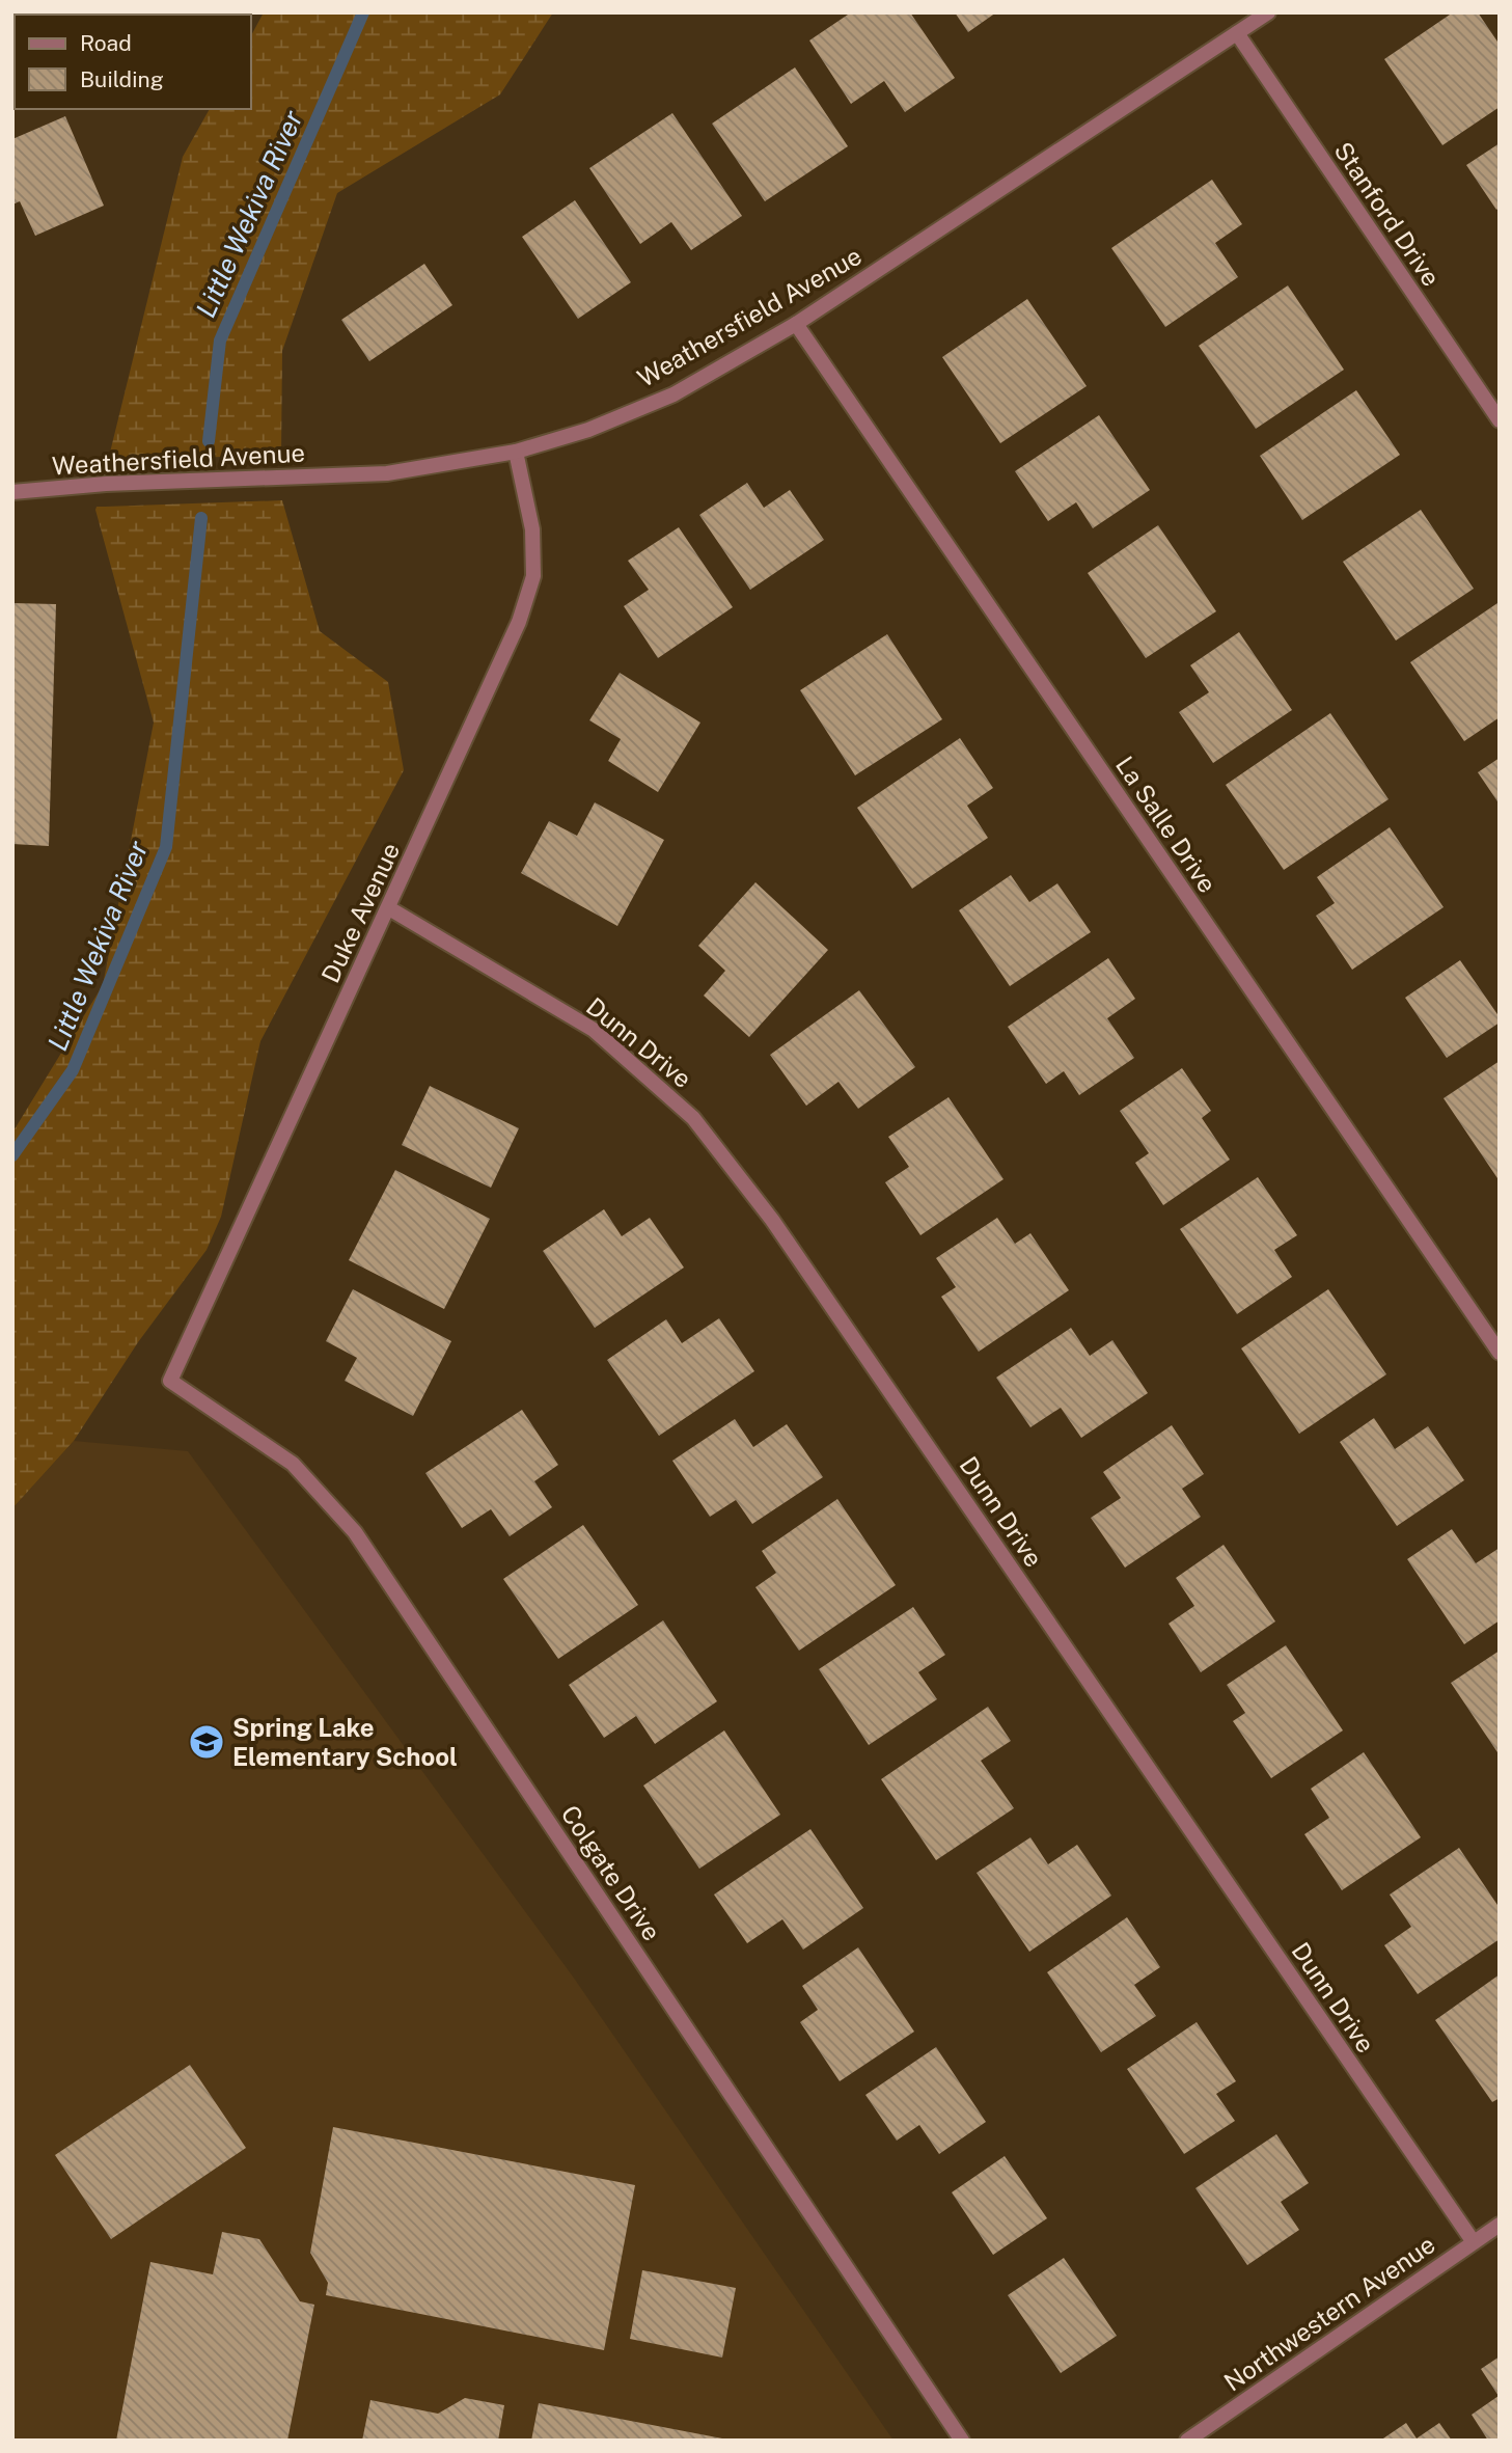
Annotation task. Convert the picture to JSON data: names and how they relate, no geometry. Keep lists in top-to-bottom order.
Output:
{
  "streets": {
    "street": [
      "Stanford Drive",
      "Weathersfield Avenue",
      "La Salle Drive",
      "Duke Avenue",
      "Dunn Drive",
      "Colgate Drive",
      "Northwestern Avenue"
    ]
  },
  "crossings": [
    ["Stanford Drive", "Weathersfield Avenue"],
    ["Weathersfield Avenue", "La Salle Drive"],
    ["Weathersfield Avenue", "Duke Avenue"],
    ["Duke Avenue", "Dunn Drive"],
    ["Duke Avenue", "Colgate Drive"],
    ["Dunn Drive", "Northwestern Avenue"]
  ],
  "water": ["Little Wekiva River"],
  "places": {
    "school or university": ["Spring Lake Elementary School"]
  },
  "legend": ["Road", "Building"]
}
